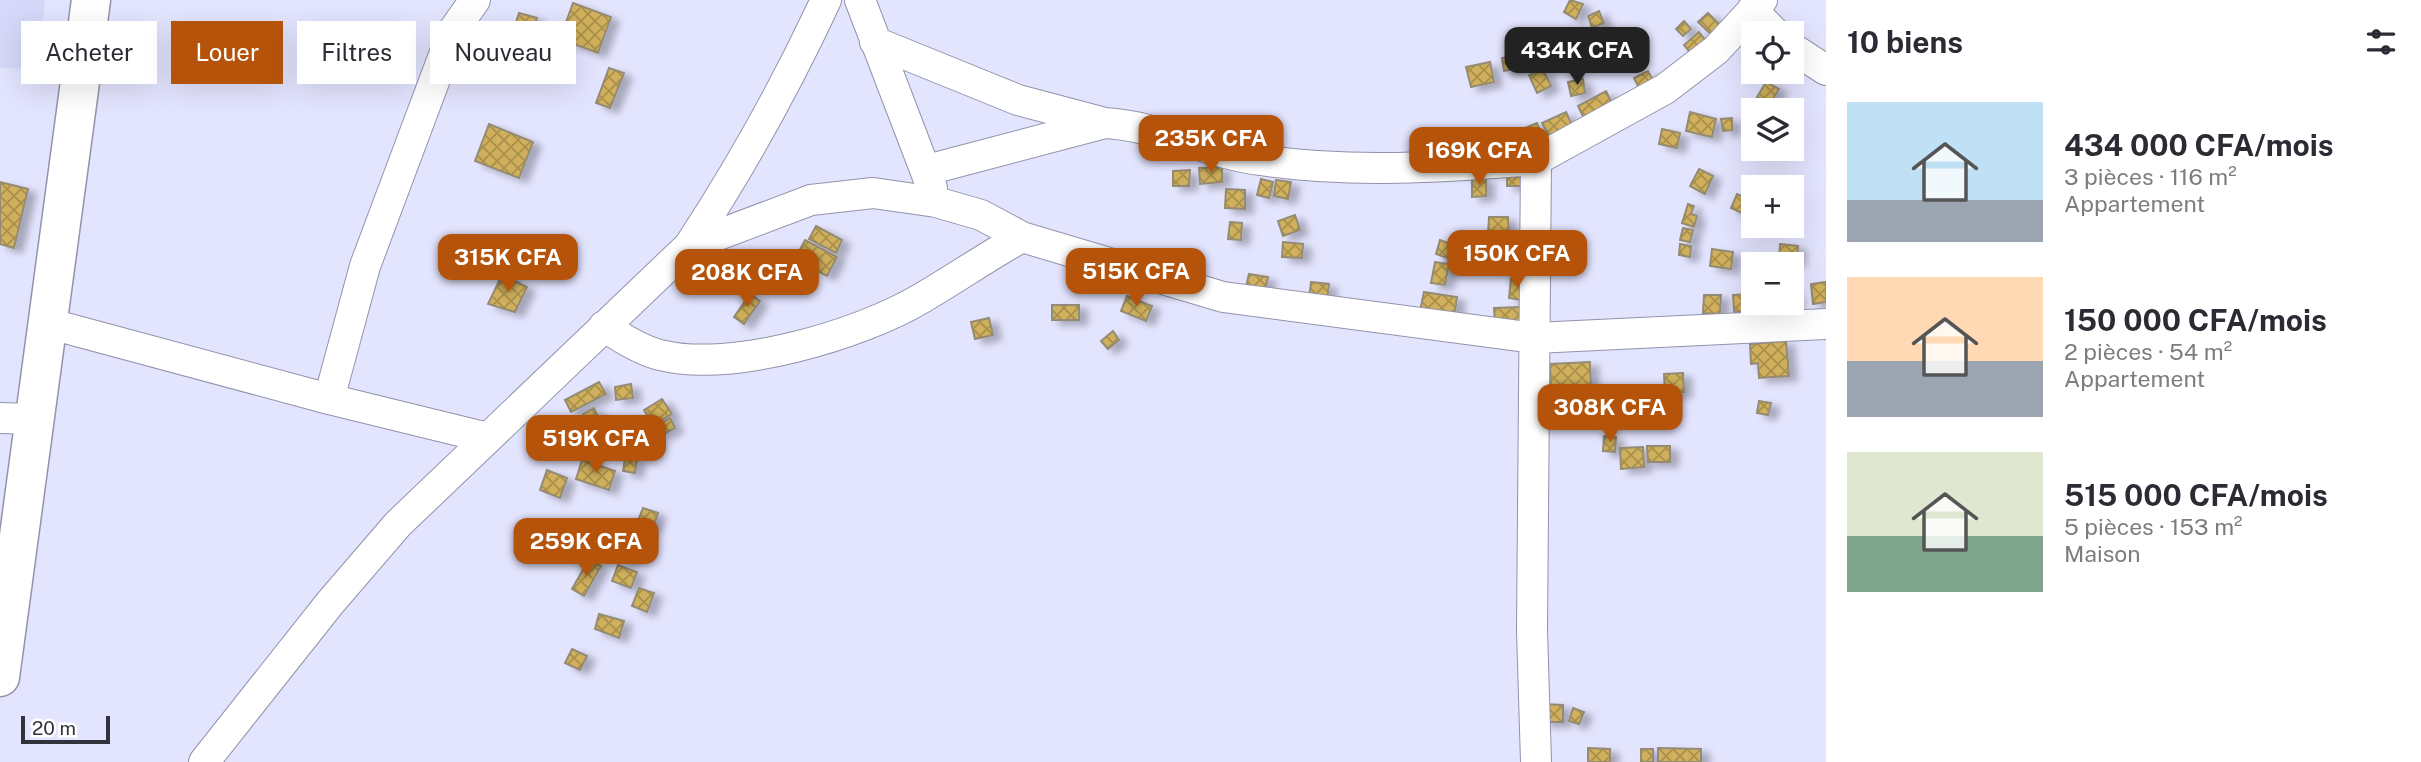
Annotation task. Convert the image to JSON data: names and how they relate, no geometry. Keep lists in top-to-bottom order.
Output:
{
  "scale_bar": "20 m",
  "page": {
    "heading": "10 biens",
    "map_buttons": ["+", "−"],
    "chip": [
      "Acheter",
      "Louer",
      "Filtres",
      "Nouveau"
    ],
    "price": [
      "434K CFA",
      "235K CFA",
      "169K CFA",
      "150K CFA",
      "315K CFA",
      "515K CFA",
      "208K CFA",
      "308K CFA",
      "519K CFA",
      "259K CFA"
    ],
    "list": [
      {
        "name": "434 000 CFA/mois",
        "note": "3 pièces · 116 m² · Appartement"
      },
      {
        "name": "150 000 CFA/mois",
        "note": "2 pièces · 54 m² · Appartement"
      },
      {
        "name": "515 000 CFA/mois",
        "note": "5 pièces · 153 m² · Maison"
      }
    ],
    "scale": "20 m"
  }
}
